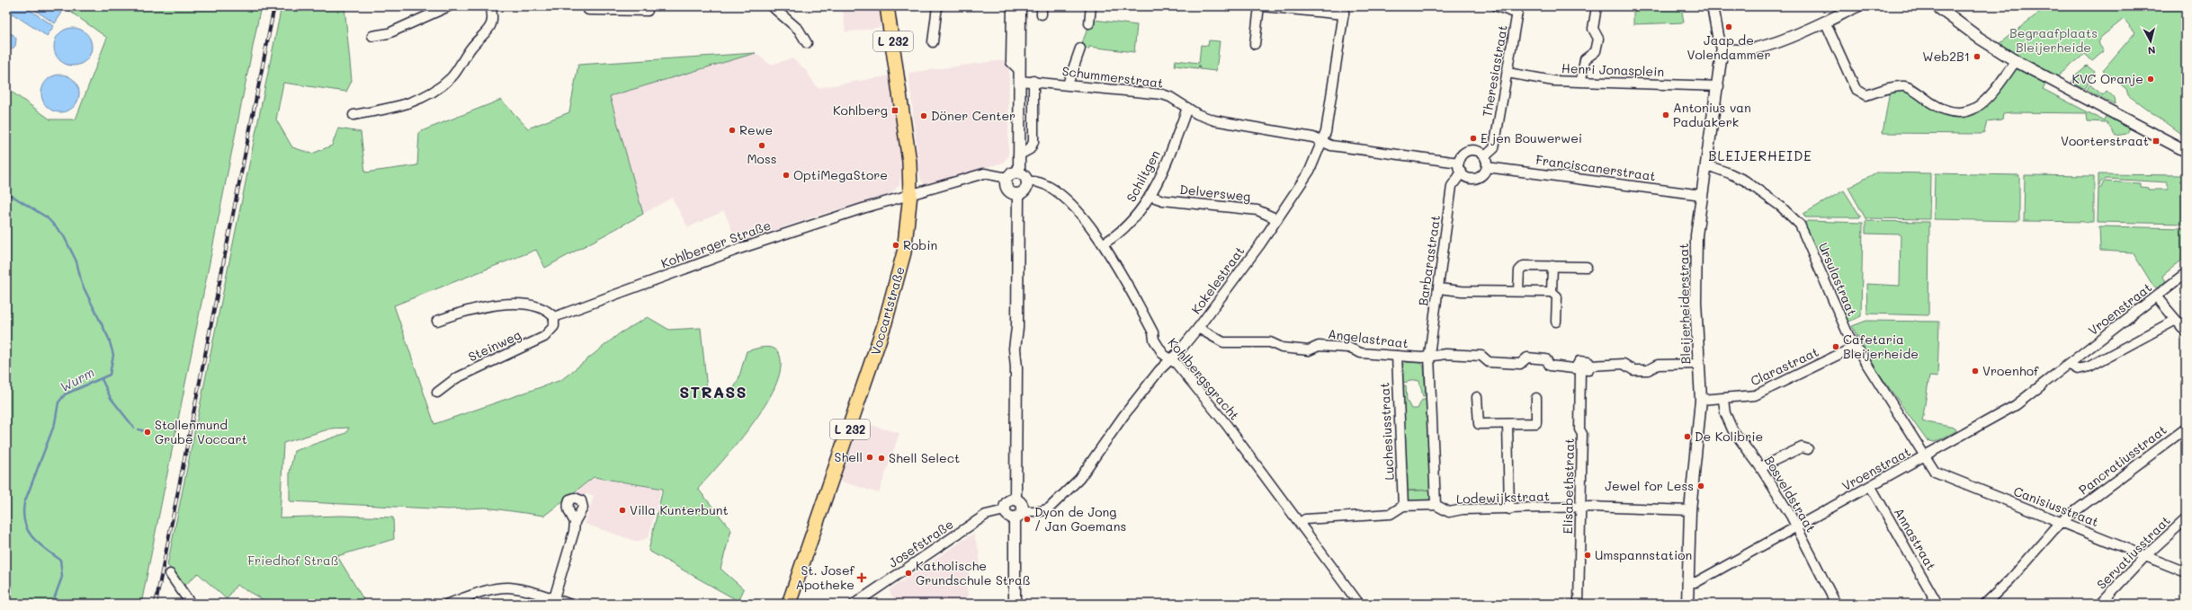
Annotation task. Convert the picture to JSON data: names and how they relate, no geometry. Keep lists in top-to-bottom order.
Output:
{
  "streets": {
    "main road": ["L 232", "Voccartstraße"],
    "street": [
      "Henri Jonasplein",
      "Theresiastraat",
      "Schummerstraat",
      "Franciscanerstraat",
      "Schiltgen",
      "Delversweg",
      "Kohlberger Straße",
      "Barbarastraat",
      "Ursulastraat",
      "Kokelestraat",
      "Bleijerheiderstraat",
      "Vroenstraat",
      "Angelastraat",
      "Steinweg",
      "Clarastraat",
      "Kohlbergsgracht",
      "Luchesiusstraat",
      "Pancratiusstraat",
      "Elisabethstraat",
      "Bosveldstraat",
      "Lodewijkstraat",
      "Canisiusstraat",
      "Annastraat",
      "Josefstraße",
      "Servatiusstraat"
    ]
  },
  "crossings": [
    ["Henri Jonasplein", "Theresiastraat"],
    ["Henri Jonasplein", "Bleijerheiderstraat"],
    ["Theresiastraat", "Franciscanerstraat"],
    ["Theresiastraat", "Barbarastraat"],
    ["Schummerstraat", "Schiltgen"],
    ["Schummerstraat", "Kokelestraat"],
    ["Franciscanerstraat", "Barbarastraat"],
    ["Franciscanerstraat", "Bleijerheiderstraat"],
    ["Schiltgen", "Delversweg"],
    ["Schiltgen", "Kohlbergsgracht"],
    ["Delversweg", "Kokelestraat"],
    ["Kohlberger Straße", "Voccartstraße"],
    ["Kohlberger Straße", "Steinweg"],
    ["Kohlberger Straße", "Kohlbergsgracht"],
    ["Barbarastraat", "Angelastraat"],
    ["Ursulastraat", "Bleijerheiderstraat"],
    ["Ursulastraat", "Vroenstraat"],
    ["Ursulastraat", "Clarastraat"],
    ["Ursulastraat", "Canisiusstraat"],
    ["Kokelestraat", "Angelastraat"],
    ["Kokelestraat", "Kohlbergsgracht"],
    ["Kokelestraat", "Josefstraße"],
    ["Bleijerheiderstraat", "Vroenstraat"],
    ["Bleijerheiderstraat", "Angelastraat"],
    ["Bleijerheiderstraat", "Clarastraat"],
    ["Bleijerheiderstraat", "Lodewijkstraat"],
    ["Vroenstraat", "Bosveldstraat"],
    ["Vroenstraat", "Canisiusstraat"],
    ["Vroenstraat", "Annastraat"],
    ["Angelastraat", "Luchesiusstraat"],
    ["Angelastraat", "Elisabethstraat"],
    ["Clarastraat", "Bosveldstraat"],
    ["Kohlbergsgracht", "Lodewijkstraat"],
    ["Luchesiusstraat", "Lodewijkstraat"],
    ["Pancratiusstraat", "Canisiusstraat"],
    ["Elisabethstraat", "Lodewijkstraat"],
    ["Canisiusstraat", "Servatiusstraat"]
  ],
  "districts": ["BLEIJERHEIDE", "STRASS"],
  "water": ["Wurm"],
  "parks": ["Begraafplaats Bleijerheide", "Friedhof Straß"],
  "places": {
    "other": [
      "Jaap de Volendammer",
      "Web2B1",
      "KVC Oranje",
      "Antonius van Paduakerk",
      "Döner Center",
      "Rewe",
      "E jen Bouwerwei",
      "Moss",
      "OptiMegaStore",
      "Robin",
      "Cafetaria Bleijerheide",
      "Vroenhof",
      "Stollenmund Grube Voccart",
      "De Kolibrie",
      "Shell",
      "Shell Select",
      "Jewel for Less",
      "Villa Kunterbunt",
      "Dyon de Jong / Jan Goemans",
      "Umspannstation",
      "Katholische Grundschule Straß"
    ],
    "transit": ["Kohlberg", "Voorterstraat"],
    "health": ["St. Josef Apotheke"]
  },
  "north": "bottom"
}
